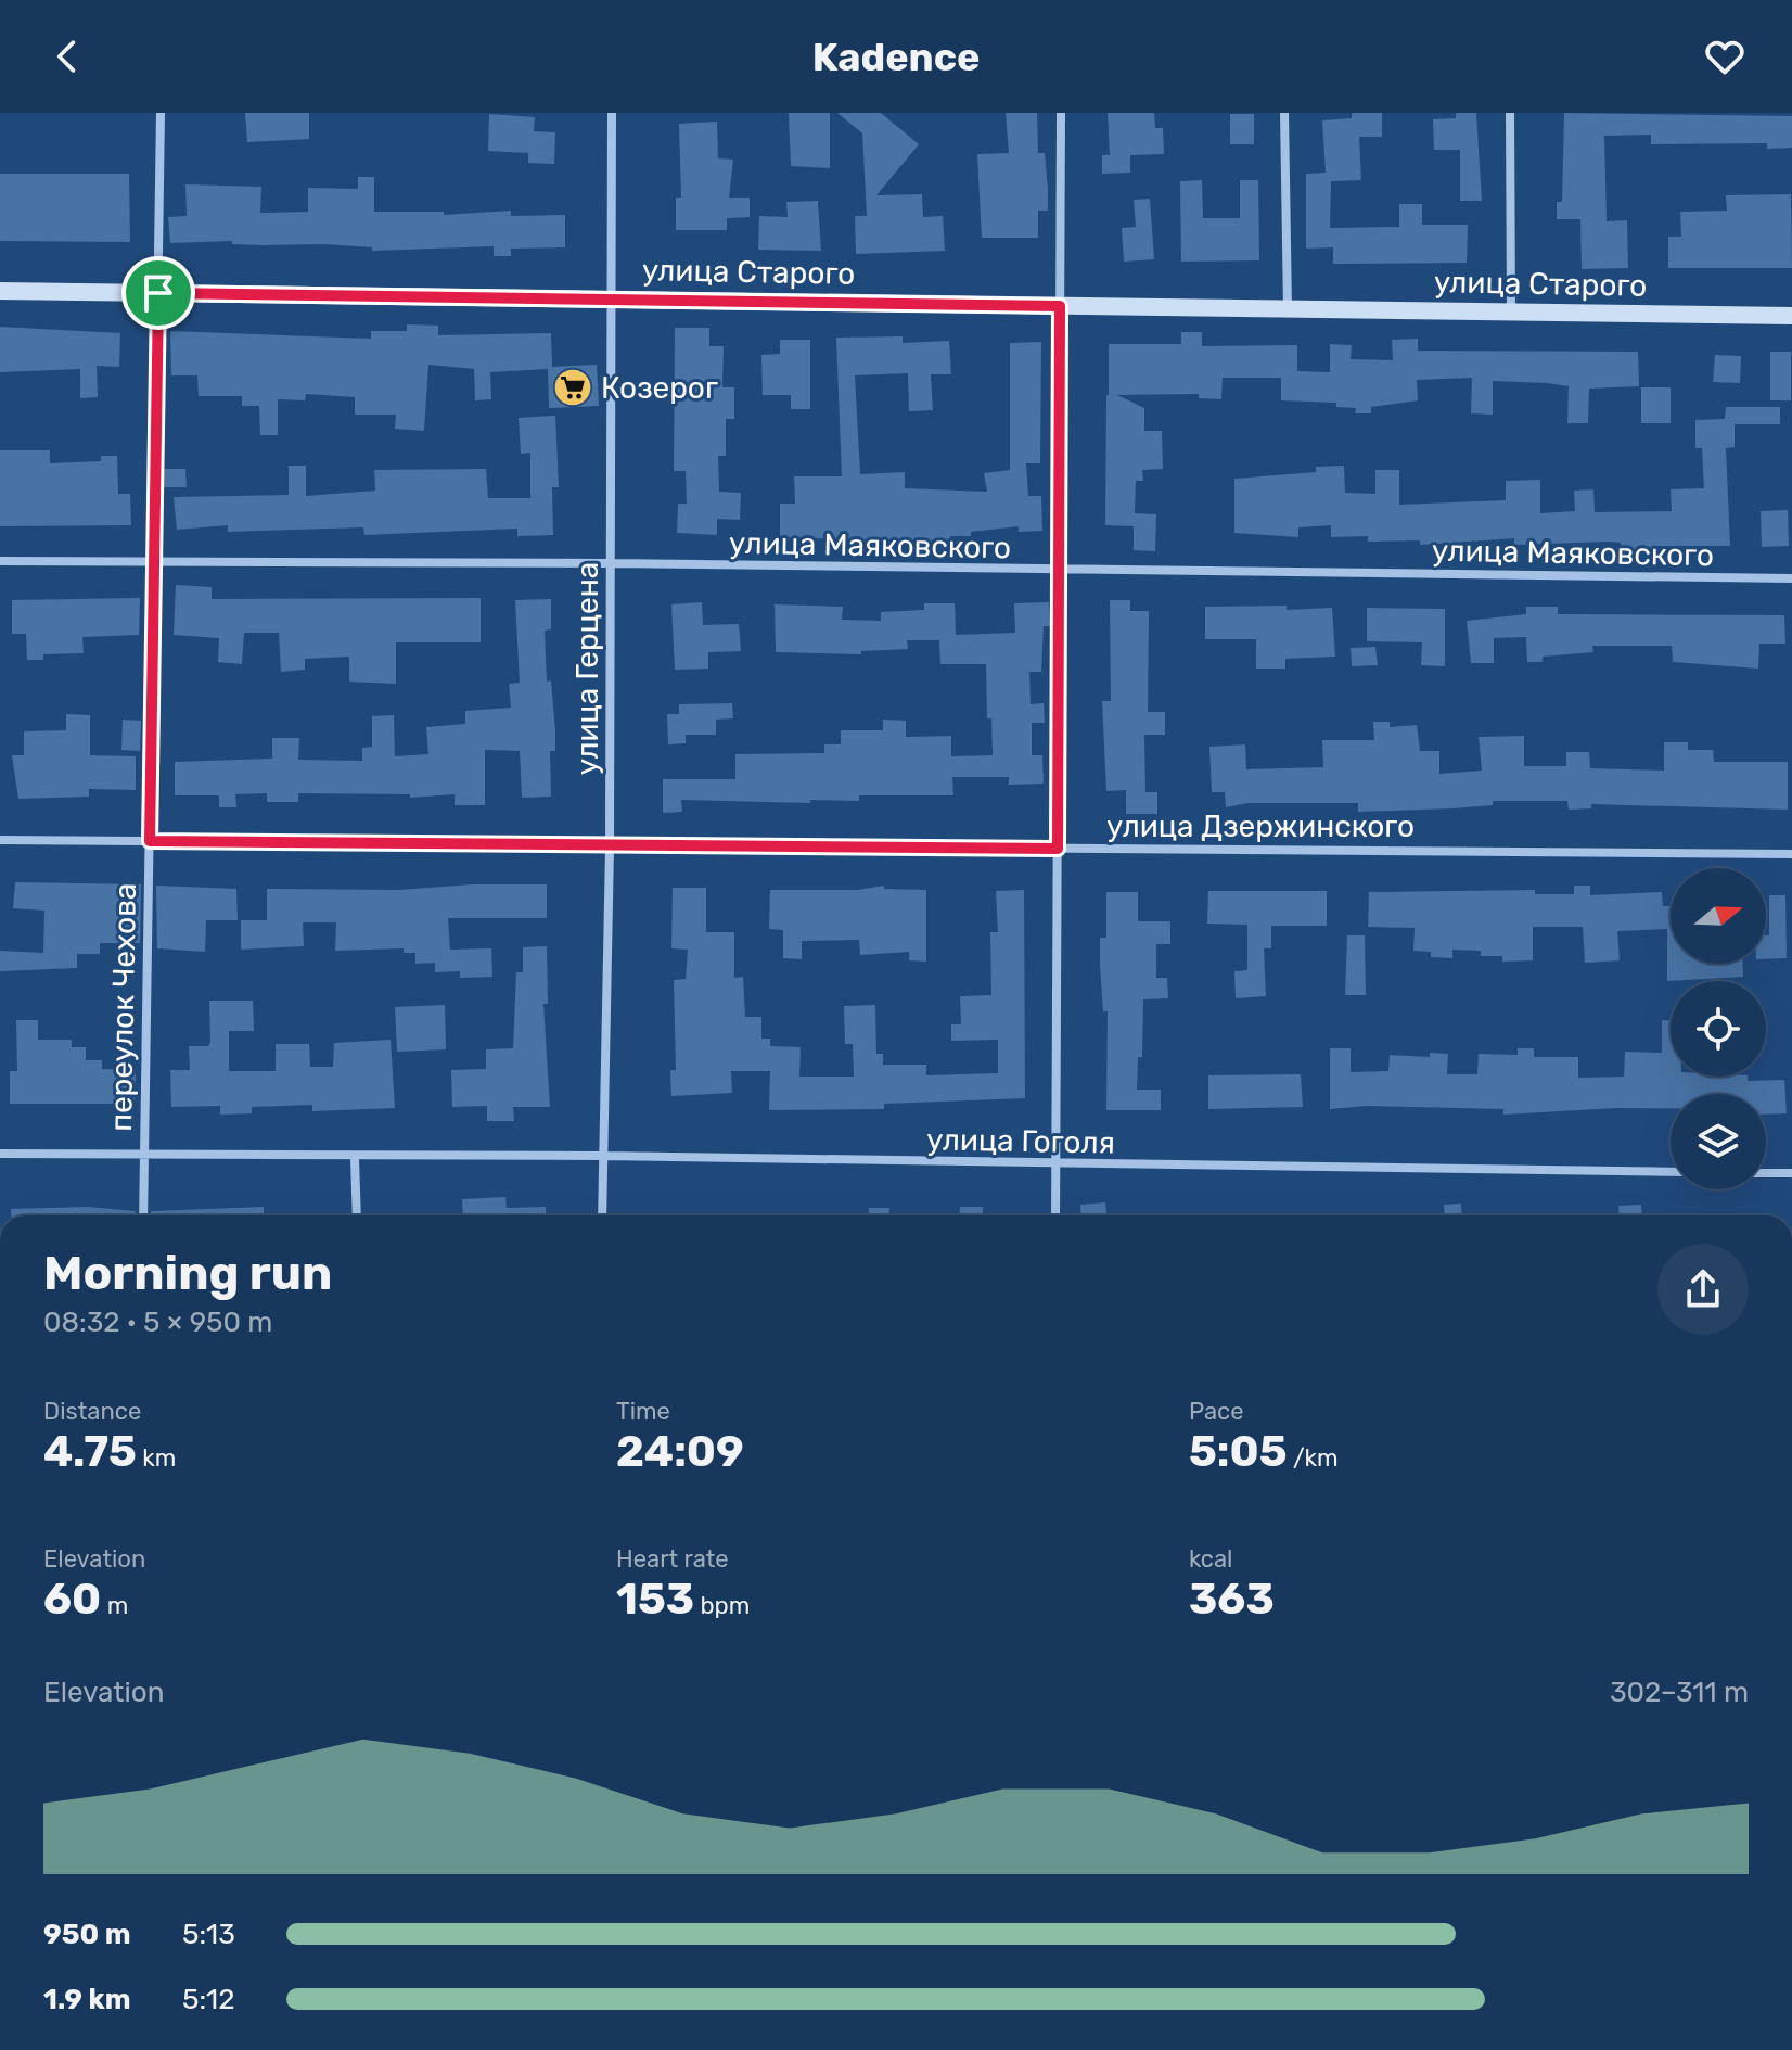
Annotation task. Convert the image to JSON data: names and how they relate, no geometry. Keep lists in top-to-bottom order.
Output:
{
  "streets": {
    "street": [
      "улица Старого",
      "улица Маяковского",
      "улица Герцена",
      "улица Дзержинского",
      "переулок Чехова",
      "улица Гоголя"
    ]
  },
  "crossings": [
    ["улица Старого", "улица Герцена"],
    ["улица Старого", "переулок Чехова"],
    ["улица Маяковского", "улица Герцена"],
    ["улица Маяковского", "переулок Чехова"],
    ["улица Герцена", "улица Дзержинского"],
    ["улица Герцена", "улица Гоголя"],
    ["улица Дзержинского", "переулок Чехова"],
    ["переулок Чехова", "улица Гоголя"]
  ],
  "places": {
    "supermarket": ["Козерог"]
  },
  "north": "right",
  "page": {
    "header": "Kadence",
    "heading": ["Morning run", "08:32 · 5 × 950 m"],
    "stats": [
      ["Distance", "4.75 km"],
      ["Time", "24:09"],
      ["Pace", "5:05 /km"],
      ["Elevation", "60 m"],
      ["Heart rate", "153 bpm"],
      ["kcal", "363"]
    ],
    "chart": ["Elevation", "302–311 m"],
    "list": [
      {
        "name": "950 m",
        "note": "5:13"
      },
      {
        "name": "1.9 km",
        "note": "5:12"
      }
    ]
  }
}
